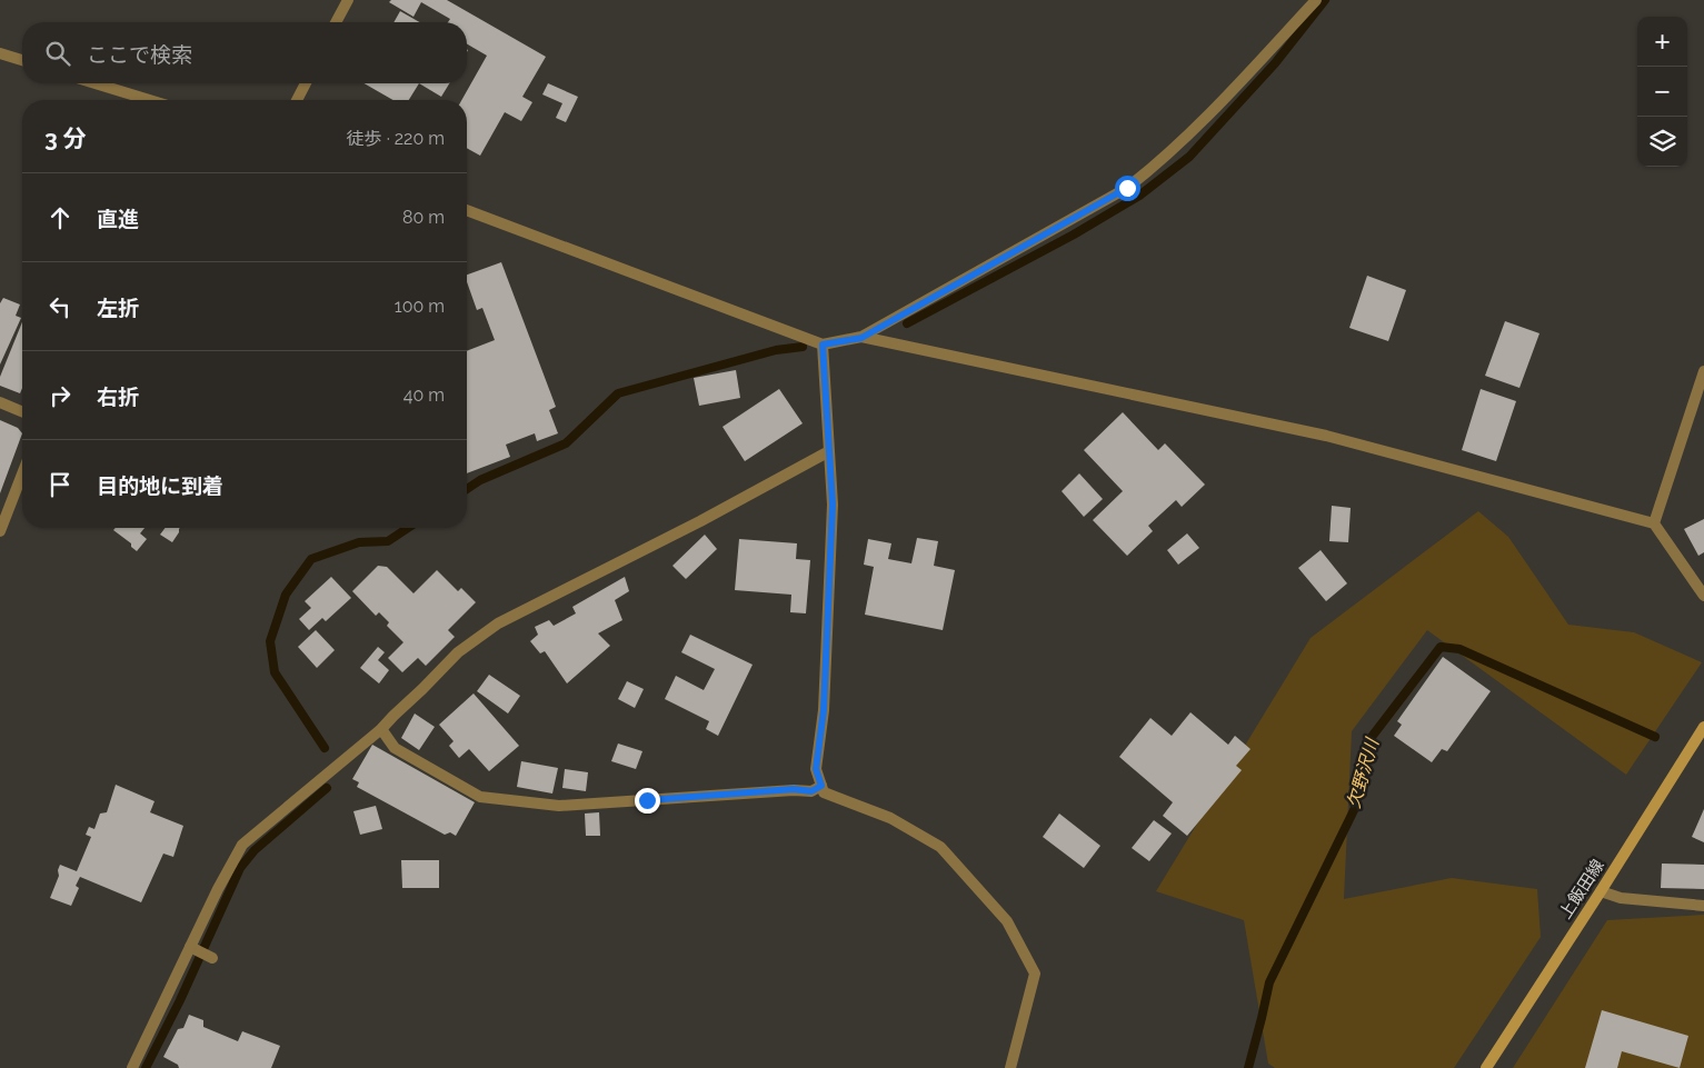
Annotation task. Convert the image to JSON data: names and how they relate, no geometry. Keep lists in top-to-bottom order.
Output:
{
  "streets": {
    "main road": ["上飯田線"]
  },
  "water": ["欠野沢川"],
  "page": {
    "map_buttons": ["+", "−"],
    "search": "ここで検索",
    "heading": ["3 分", "徒歩 · 220 m"],
    "list": [
      ["直進", "80 m"],
      ["左折", "100 m"],
      ["右折", "40 m"],
      "目的地に到着"
    ]
  }
}
